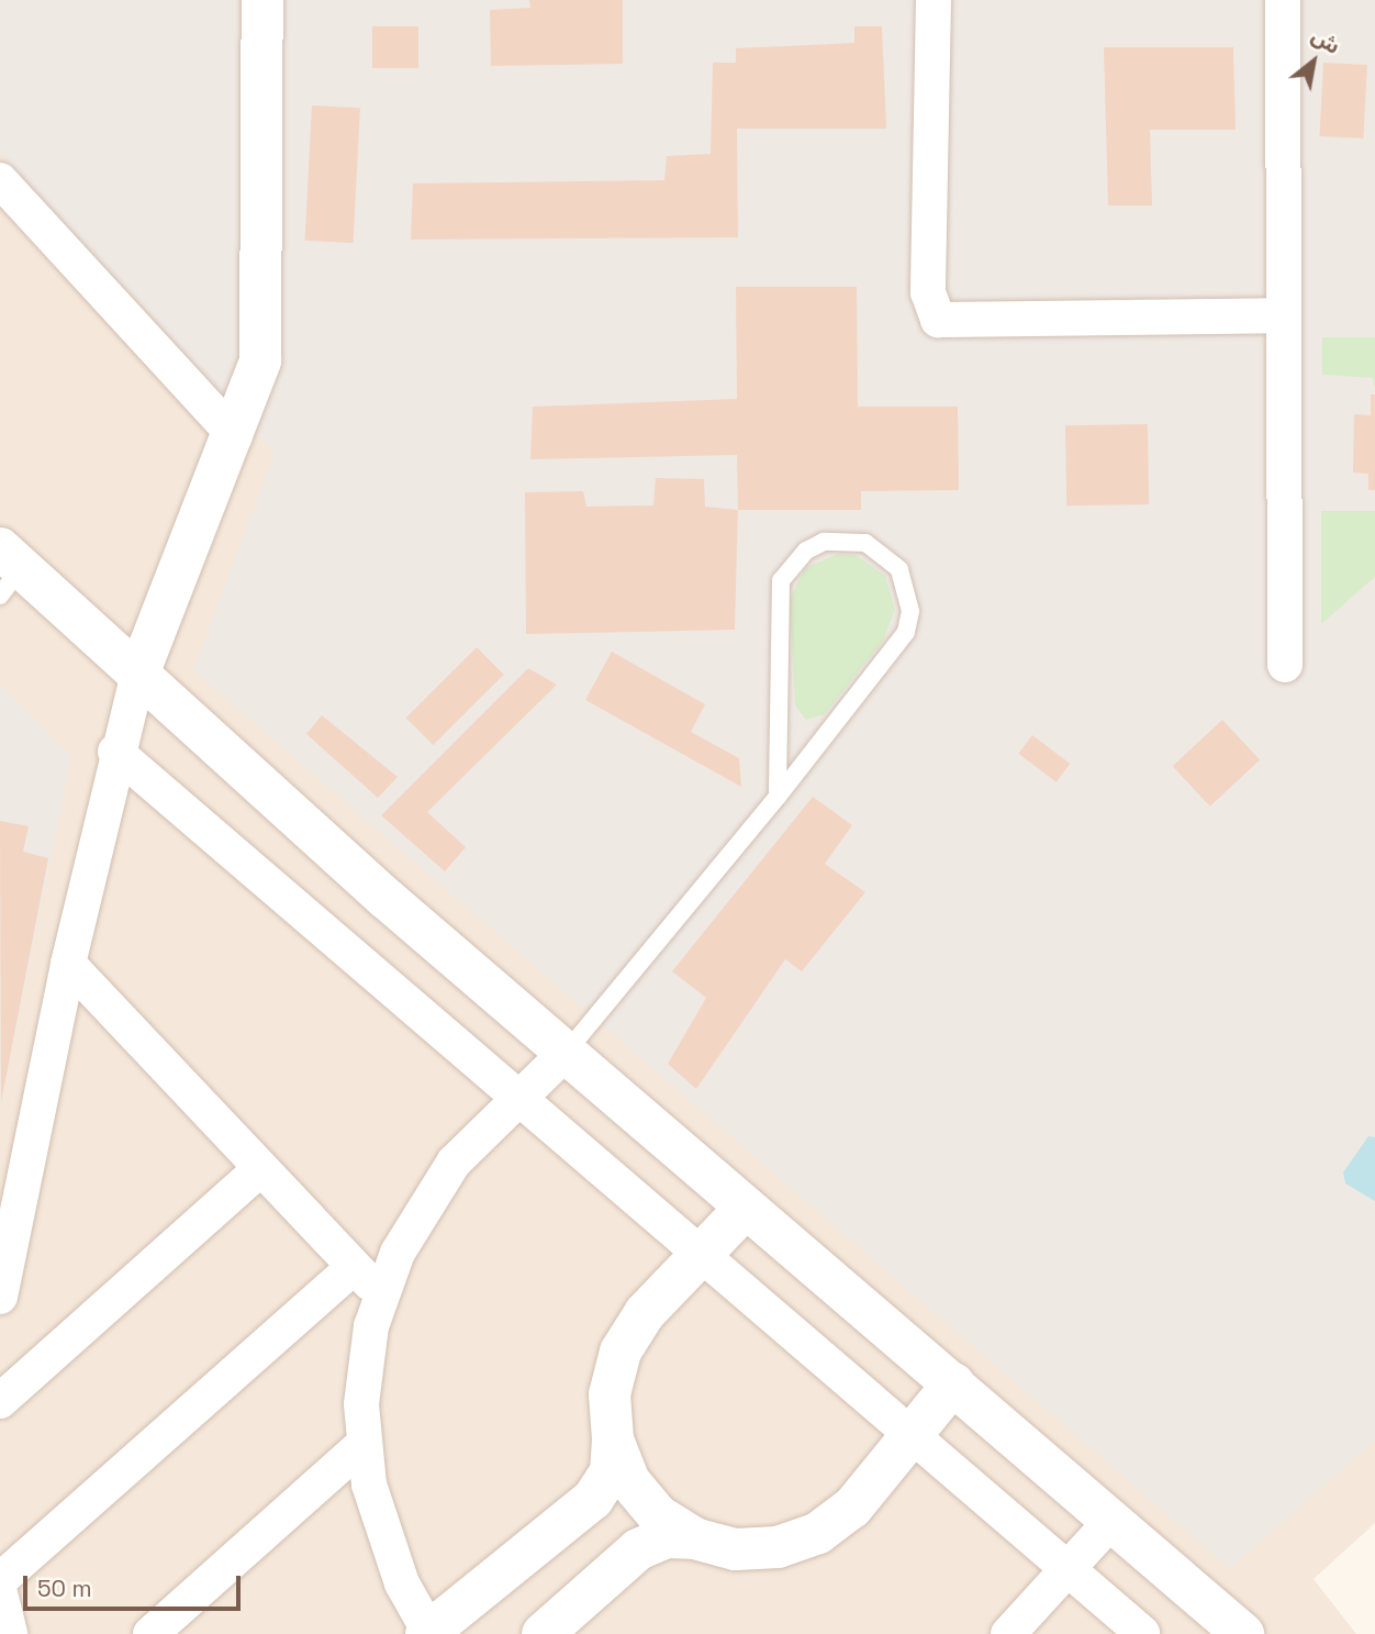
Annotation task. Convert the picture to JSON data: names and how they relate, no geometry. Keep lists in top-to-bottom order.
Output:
{
  "scale_bar": "50 m",
  "north": "top right"
}
